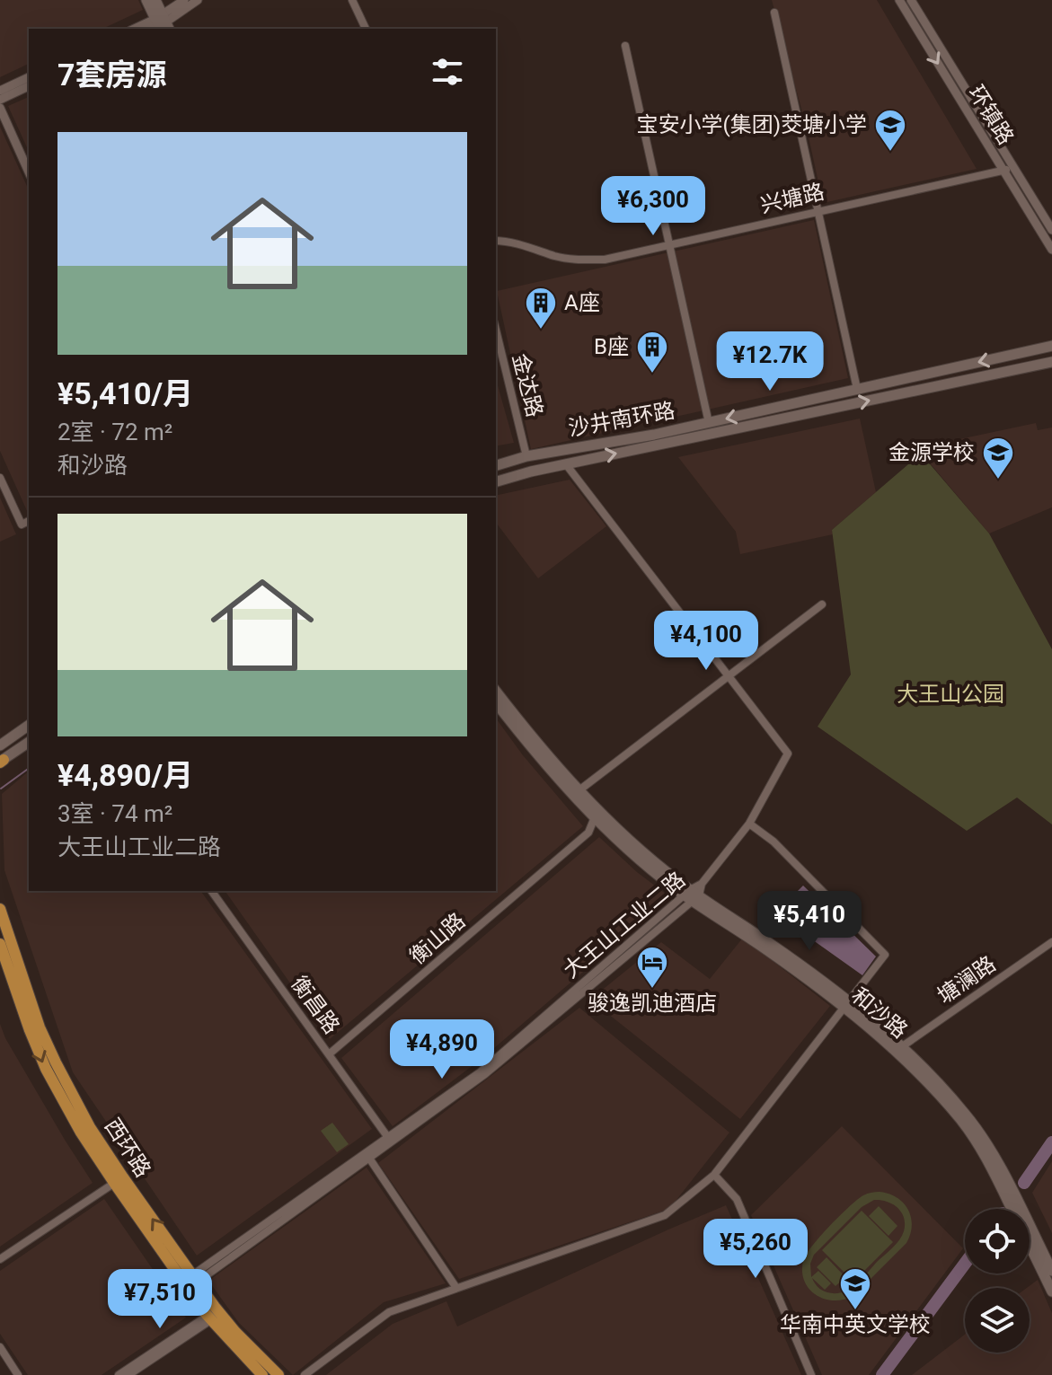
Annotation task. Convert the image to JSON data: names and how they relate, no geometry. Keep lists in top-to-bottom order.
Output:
{
  "streets": {
    "main road": ["沙井南环路", "和沙路", "西环路"],
    "street": [
      "环镇路",
      "兴塘路",
      "金达路",
      "大王山工业二路",
      "衡山路",
      "塘澜路",
      "衡昌路"
    ]
  },
  "crossings": [
    ["环镇路", "兴塘路"],
    ["金达路", "沙井南环路"],
    ["大王山工业二路", "衡昌路"],
    ["大王山工业二路", "和沙路"],
    ["大王山工业二路", "西环路"],
    ["衡山路", "衡昌路"],
    ["衡山路", "和沙路"],
    ["塘澜路", "和沙路"]
  ],
  "parks": ["大王山公园"],
  "places": {
    "school or university": ["宝安小学(集团)茭塘小学", "金源学校", "华南中英文学校"],
    "building": ["A座", "B座"],
    "hotel": ["骏逸凯迪酒店"]
  },
  "page": {
    "heading": "7套房源",
    "list": [
      {
        "name": "¥5,410/月",
        "note": "2室 · 72 m² · 和沙路"
      },
      {
        "name": "¥4,890/月",
        "note": "3室 · 74 m² · 大王山工业二路"
      }
    ],
    "price": [
      "¥6,300",
      "¥12.7K",
      "¥4,100",
      "¥5,410",
      "¥4,890",
      "¥5,260",
      "¥7,510"
    ]
  }
}
